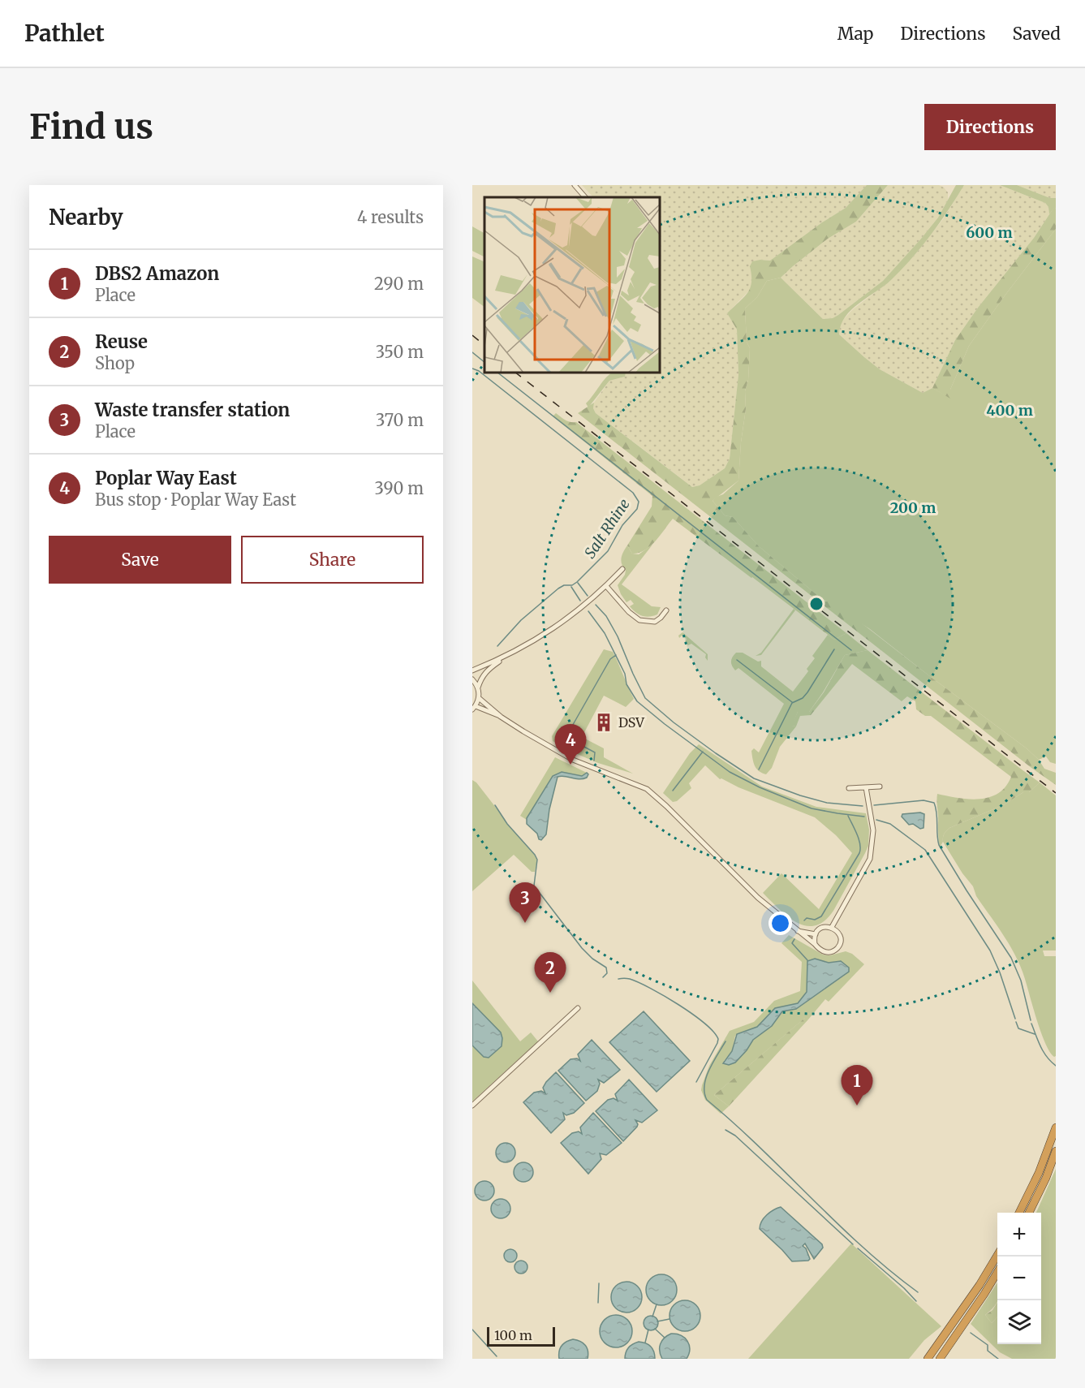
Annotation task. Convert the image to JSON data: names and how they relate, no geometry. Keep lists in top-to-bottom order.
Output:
{
  "water": ["Salt Rhine"],
  "places": {
    "building": ["DSV"]
  },
  "scale_bar": "100 m",
  "page": {
    "header": "Pathlet",
    "nav": ["Map", "Directions", "Saved"],
    "buttons": [
      "Directions",
      ["Save", "Share"]
    ],
    "title": "Find us",
    "heading": ["Nearby", "4 results"],
    "list": [
      {
        "mark": "1",
        "name": "DBS2 Amazon",
        "note": "Place",
        "value": "290 m"
      },
      {
        "mark": "2",
        "name": "Reuse",
        "note": "Shop",
        "value": "350 m"
      },
      {
        "mark": "3",
        "name": "Waste transfer station",
        "note": "Place",
        "value": "370 m"
      },
      {
        "mark": "4",
        "name": "Poplar Way East",
        "note": "Bus stop · Poplar Way East",
        "value": "390 m"
      }
    ],
    "pins": [
      "4",
      "3",
      "2",
      "1"
    ],
    "map_buttons": ["+", "−"],
    "scale": "100 m"
  },
  "rings": ["600 m", "400 m", "200 m"]
}
